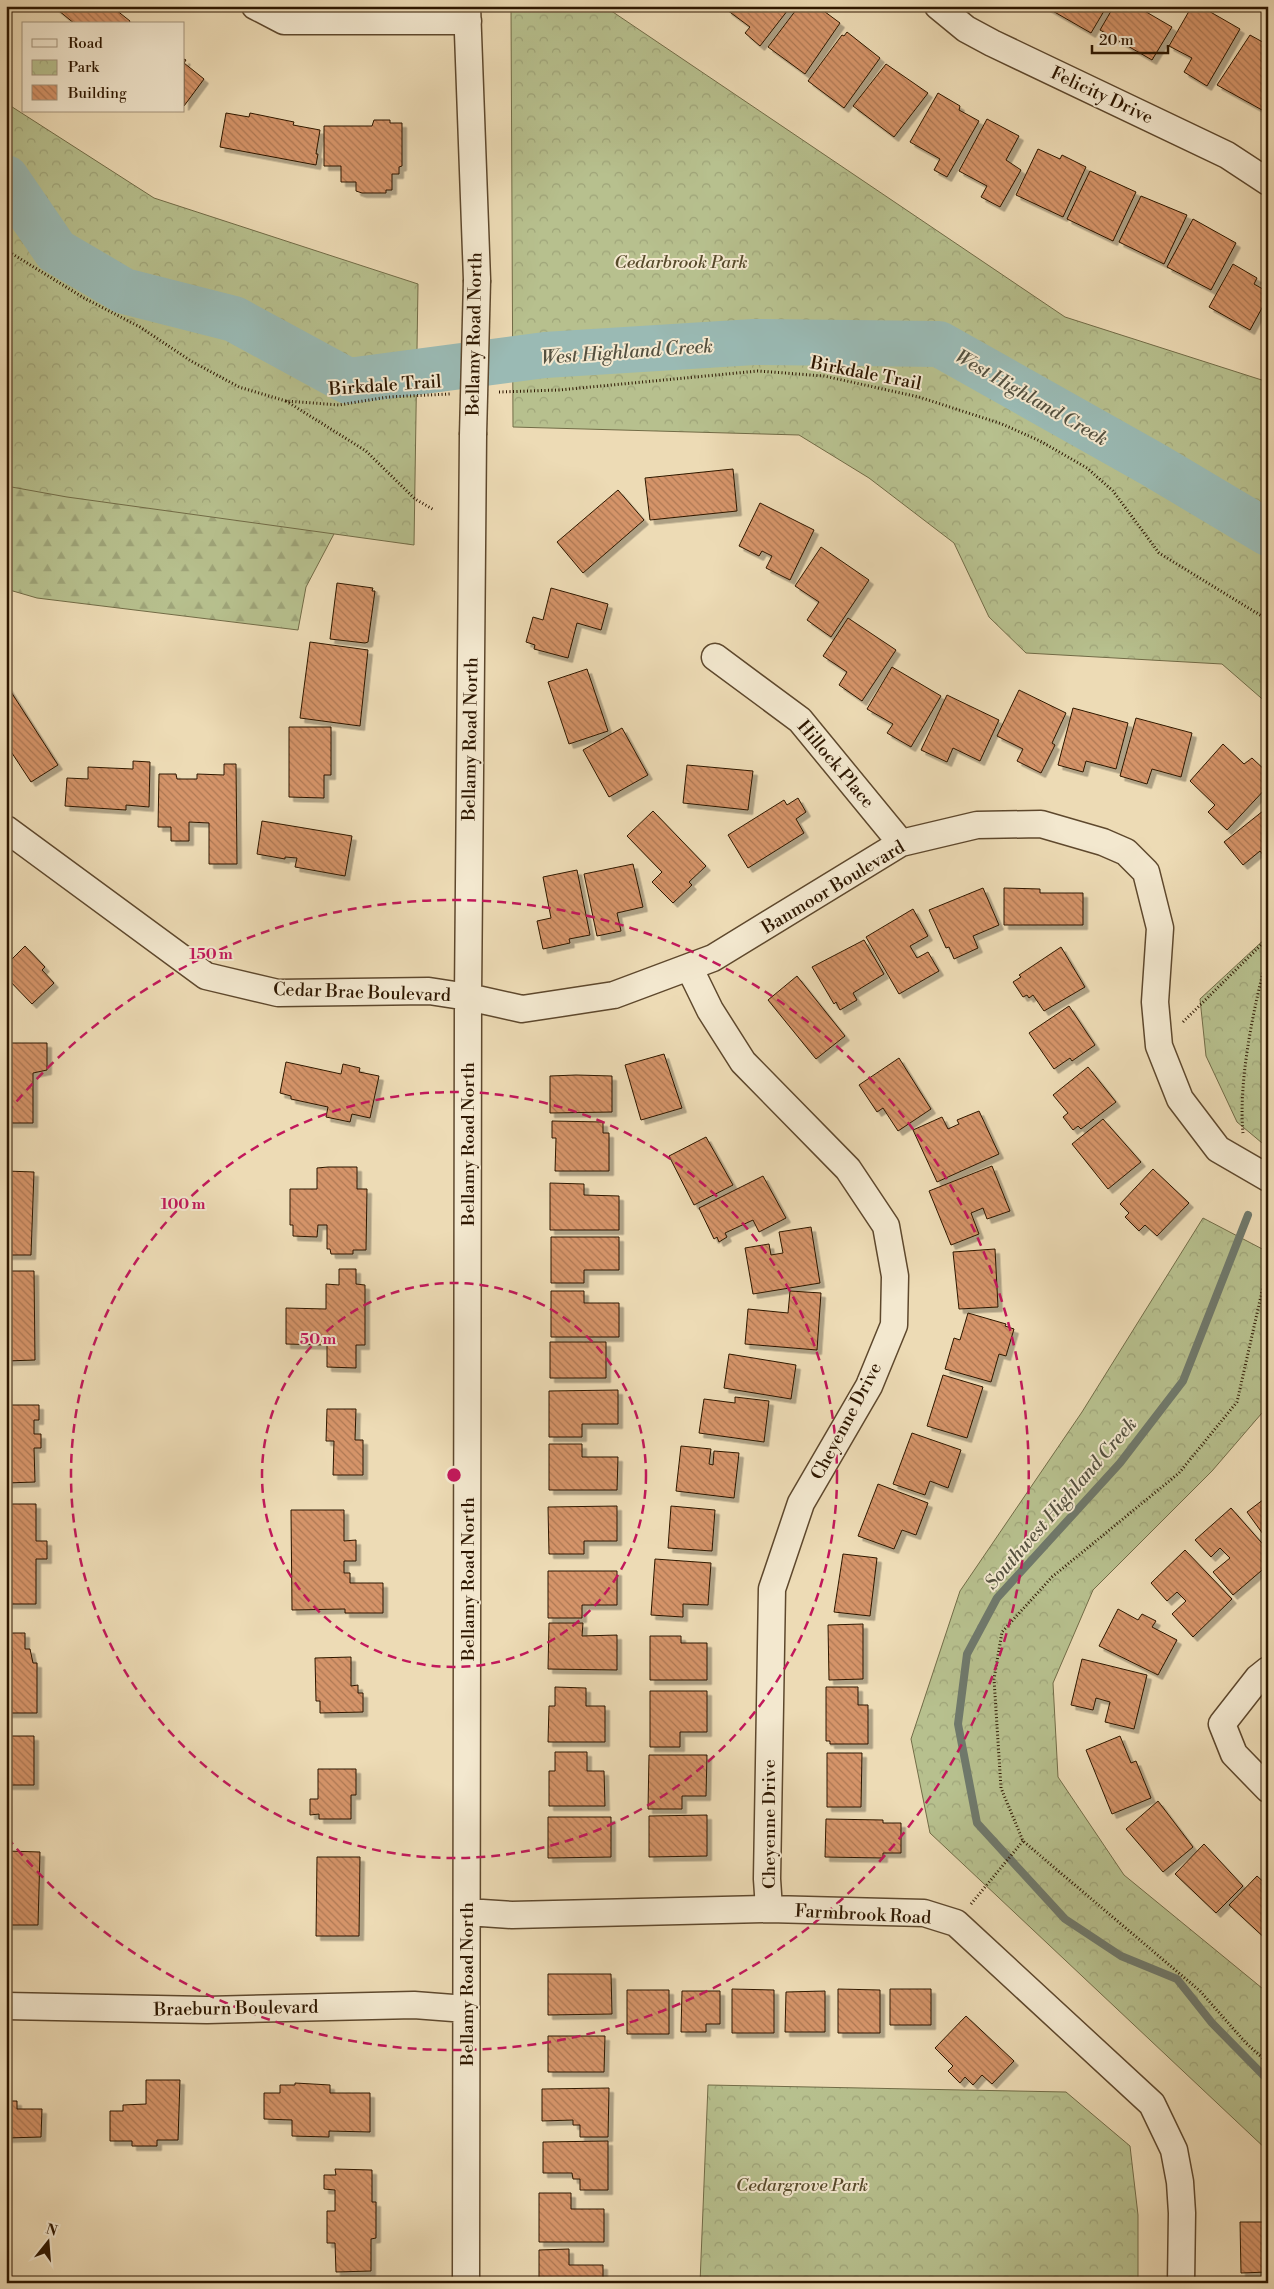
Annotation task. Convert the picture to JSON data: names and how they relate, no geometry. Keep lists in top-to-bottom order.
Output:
{
  "streets": {
    "street": [
      "Felicity Drive",
      "Bellamy Road North",
      "Hillock Place",
      "Banmoor Boulevard",
      "Cedar Brae Boulevard",
      "Cheyenne Drive",
      "Farmbrook Road",
      "Braeburn Boulevard"
    ],
    "path": ["Birkdale Trail"]
  },
  "crossings": [
    ["Bellamy Road North", "Banmoor Boulevard"],
    ["Bellamy Road North", "Cedar Brae Boulevard"],
    ["Bellamy Road North", "Farmbrook Road"],
    ["Bellamy Road North", "Braeburn Boulevard"],
    ["Hillock Place", "Banmoor Boulevard"],
    ["Banmoor Boulevard", "Cedar Brae Boulevard"],
    ["Banmoor Boulevard", "Cheyenne Drive"],
    ["Cheyenne Drive", "Farmbrook Road"]
  ],
  "water": ["West Highland Creek", "Southwest Highland Creek"],
  "parks": ["Cedarbrook Park", "Cedargrove Park"],
  "legend": ["Road", "Park", "Building"],
  "scale_bar": "20 m",
  "north": "top",
  "rings": ["150 m", "100 m", "50 m"]
}
